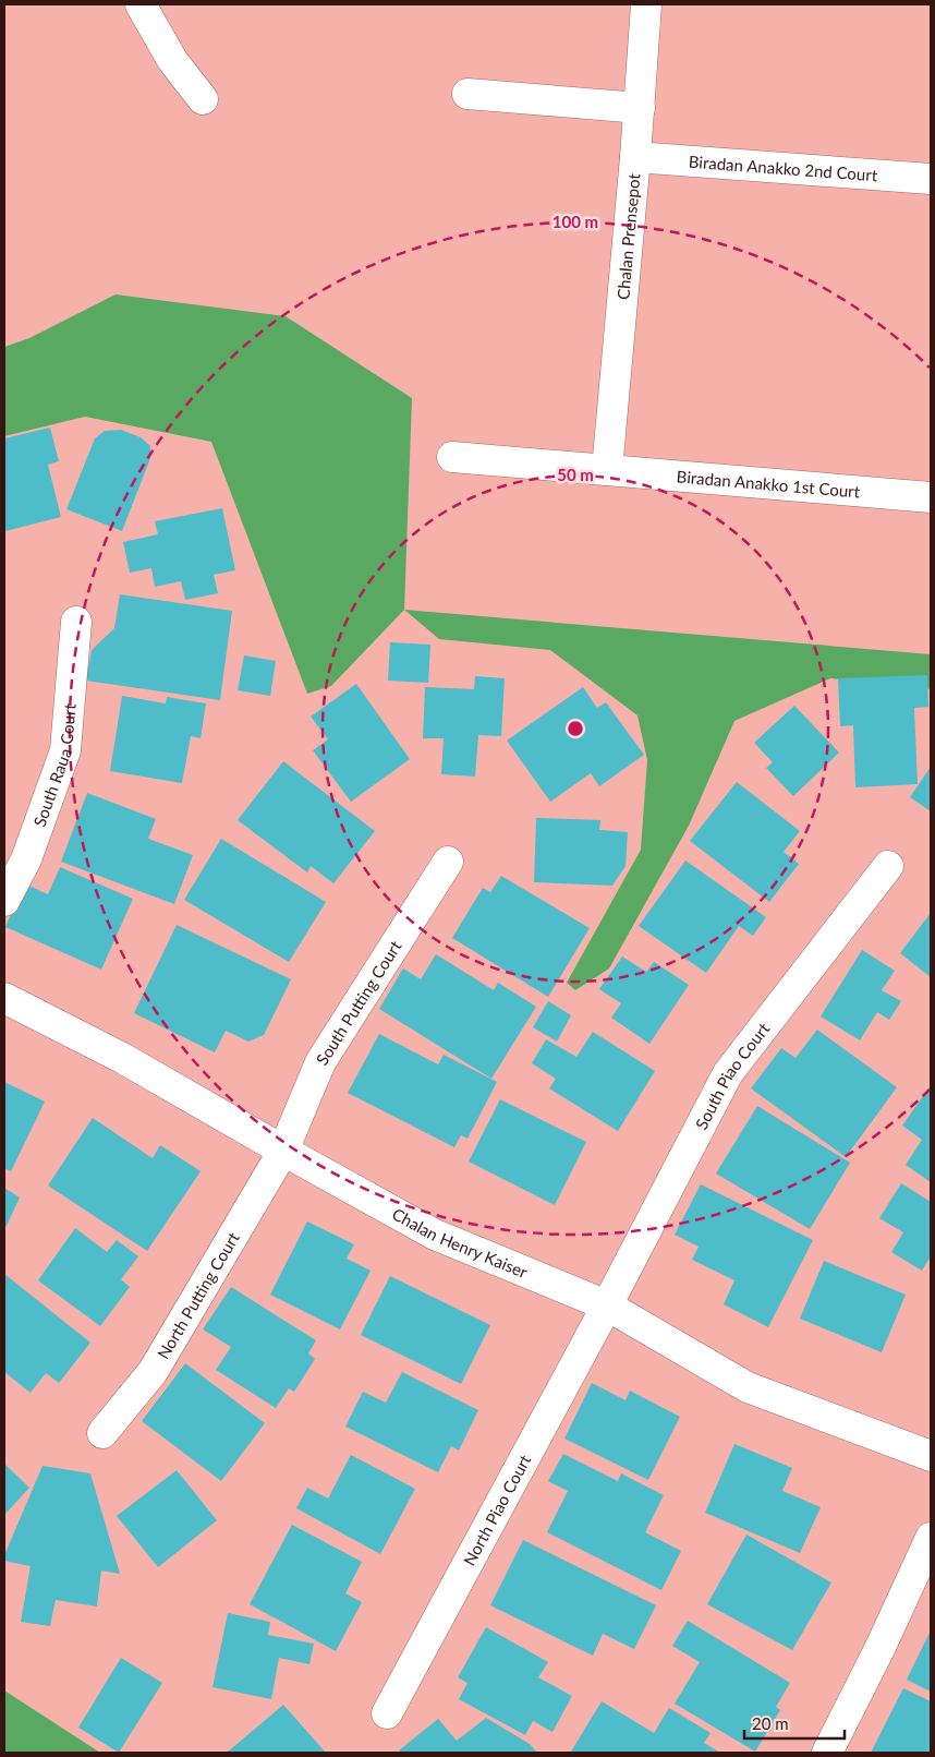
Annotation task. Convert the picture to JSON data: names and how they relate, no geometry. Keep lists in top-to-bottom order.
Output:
{
  "streets": {
    "street": [
      "Biradan Anakko 2nd Court",
      "Chalan Prensepot",
      "Biradan Anakko 1st Court",
      "South Raua Court",
      "South Putting Court",
      "South Piao Court",
      "Chalan Henry Kaiser",
      "North Putting Court",
      "North Piao Court"
    ]
  },
  "crossings": [
    ["Biradan Anakko 2nd Court", "Chalan Prensepot"],
    ["Chalan Prensepot", "Biradan Anakko 1st Court"],
    ["South Putting Court", "Chalan Henry Kaiser"],
    ["South Putting Court", "North Putting Court"],
    ["South Piao Court", "Chalan Henry Kaiser"],
    ["South Piao Court", "North Piao Court"],
    ["Chalan Henry Kaiser", "North Putting Court"],
    ["Chalan Henry Kaiser", "North Piao Court"]
  ],
  "scale_bar": "20 m",
  "rings": ["100 m", "50 m"]
}
